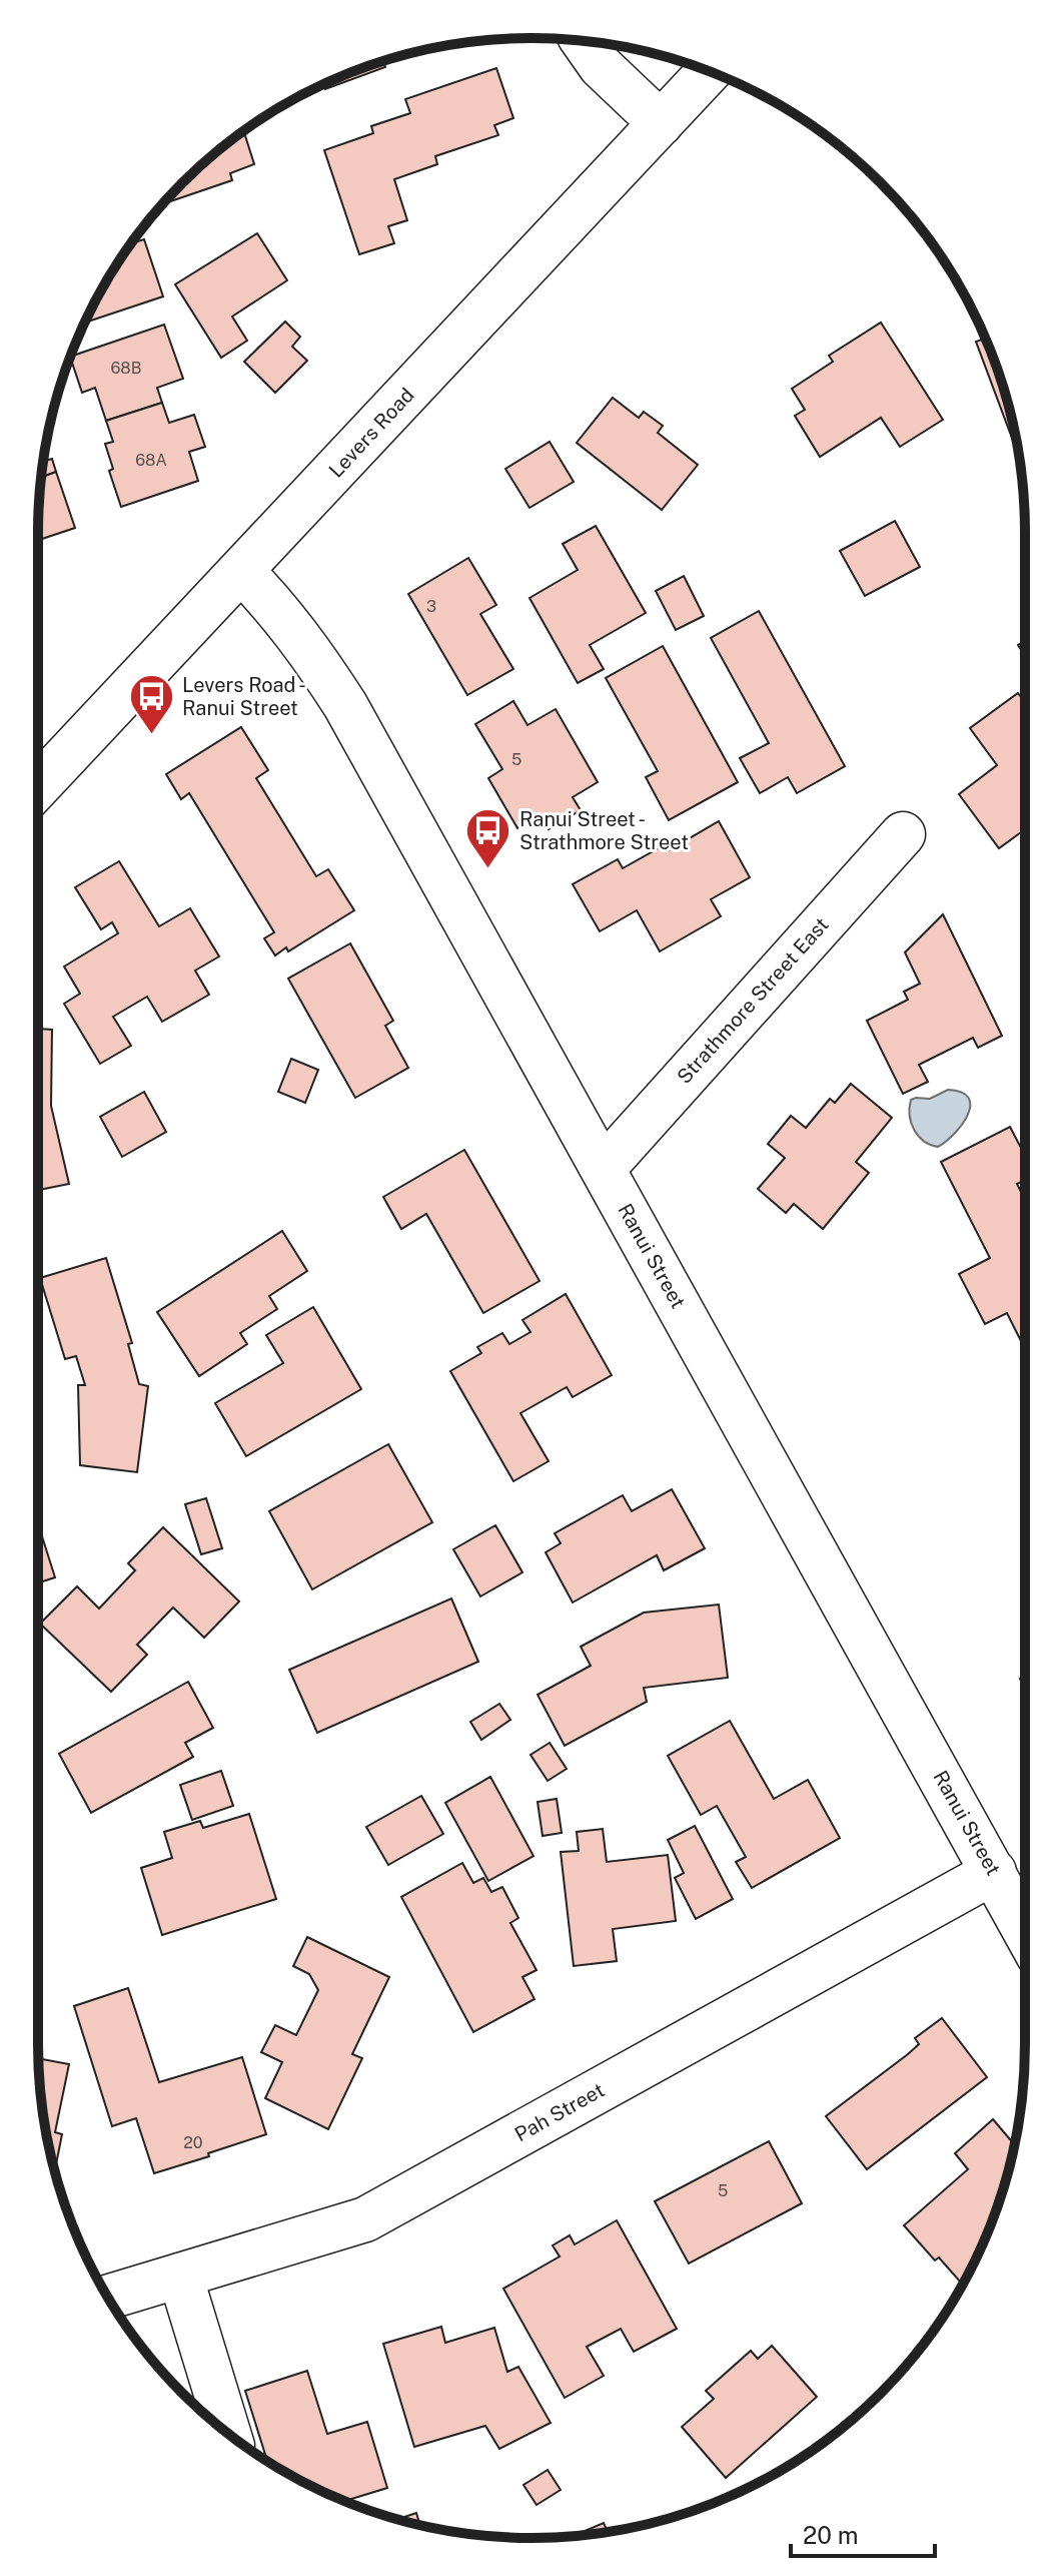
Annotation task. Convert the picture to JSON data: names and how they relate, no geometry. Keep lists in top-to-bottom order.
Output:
{
  "streets": {
    "street": [
      "Levers Road",
      "Strathmore Street East",
      "Ranui Street",
      "Pah Street"
    ]
  },
  "crossings": [
    ["Levers Road", "Ranui Street"],
    ["Strathmore Street East", "Ranui Street"],
    ["Ranui Street", "Pah Street"]
  ],
  "places": {
    "bus stop": ["Levers Road - Ranui Street", "Ranui Street - Strathmore Street"]
  },
  "house_numbers": [
    "68B",
    "68A",
    "3",
    "5",
    "20",
    "5"
  ],
  "scale_bar": "20 m"
}
